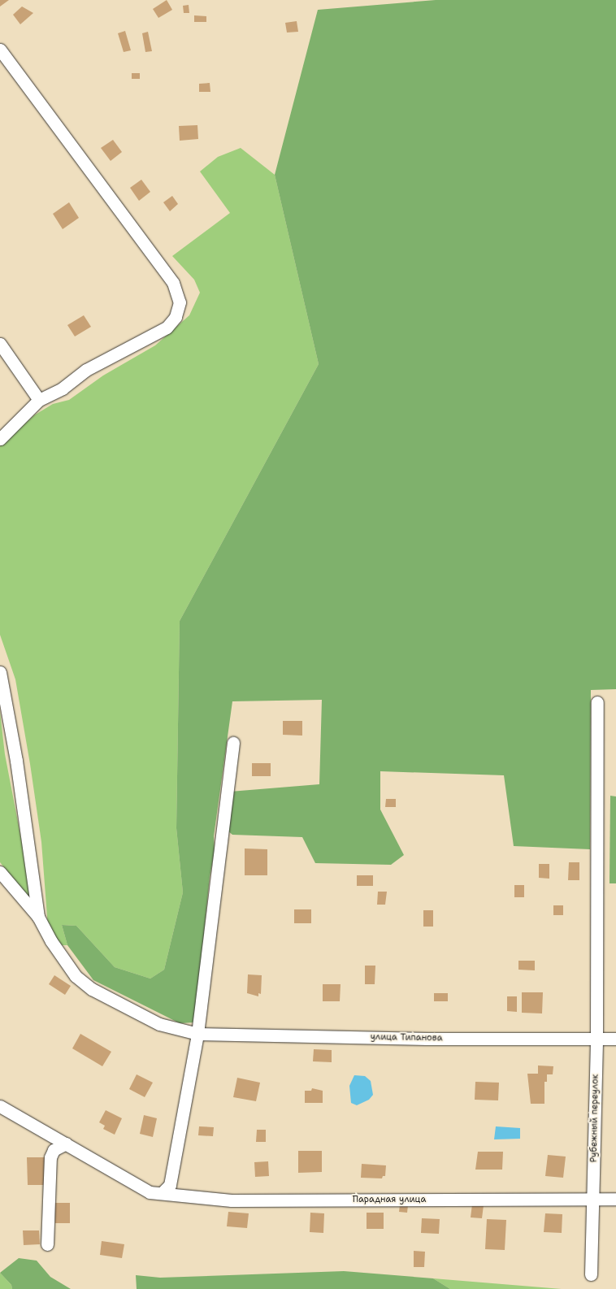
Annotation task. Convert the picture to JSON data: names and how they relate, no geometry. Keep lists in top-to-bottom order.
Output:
{
  "streets": {
    "street": ["улица Типанова", "Рубежный переулок", "Парадная улица"]
  },
  "crossings": [
    ["улица Типанова", "Рубежный переулок"],
    ["Рубежный переулок", "Парадная улица"]
  ]
}
